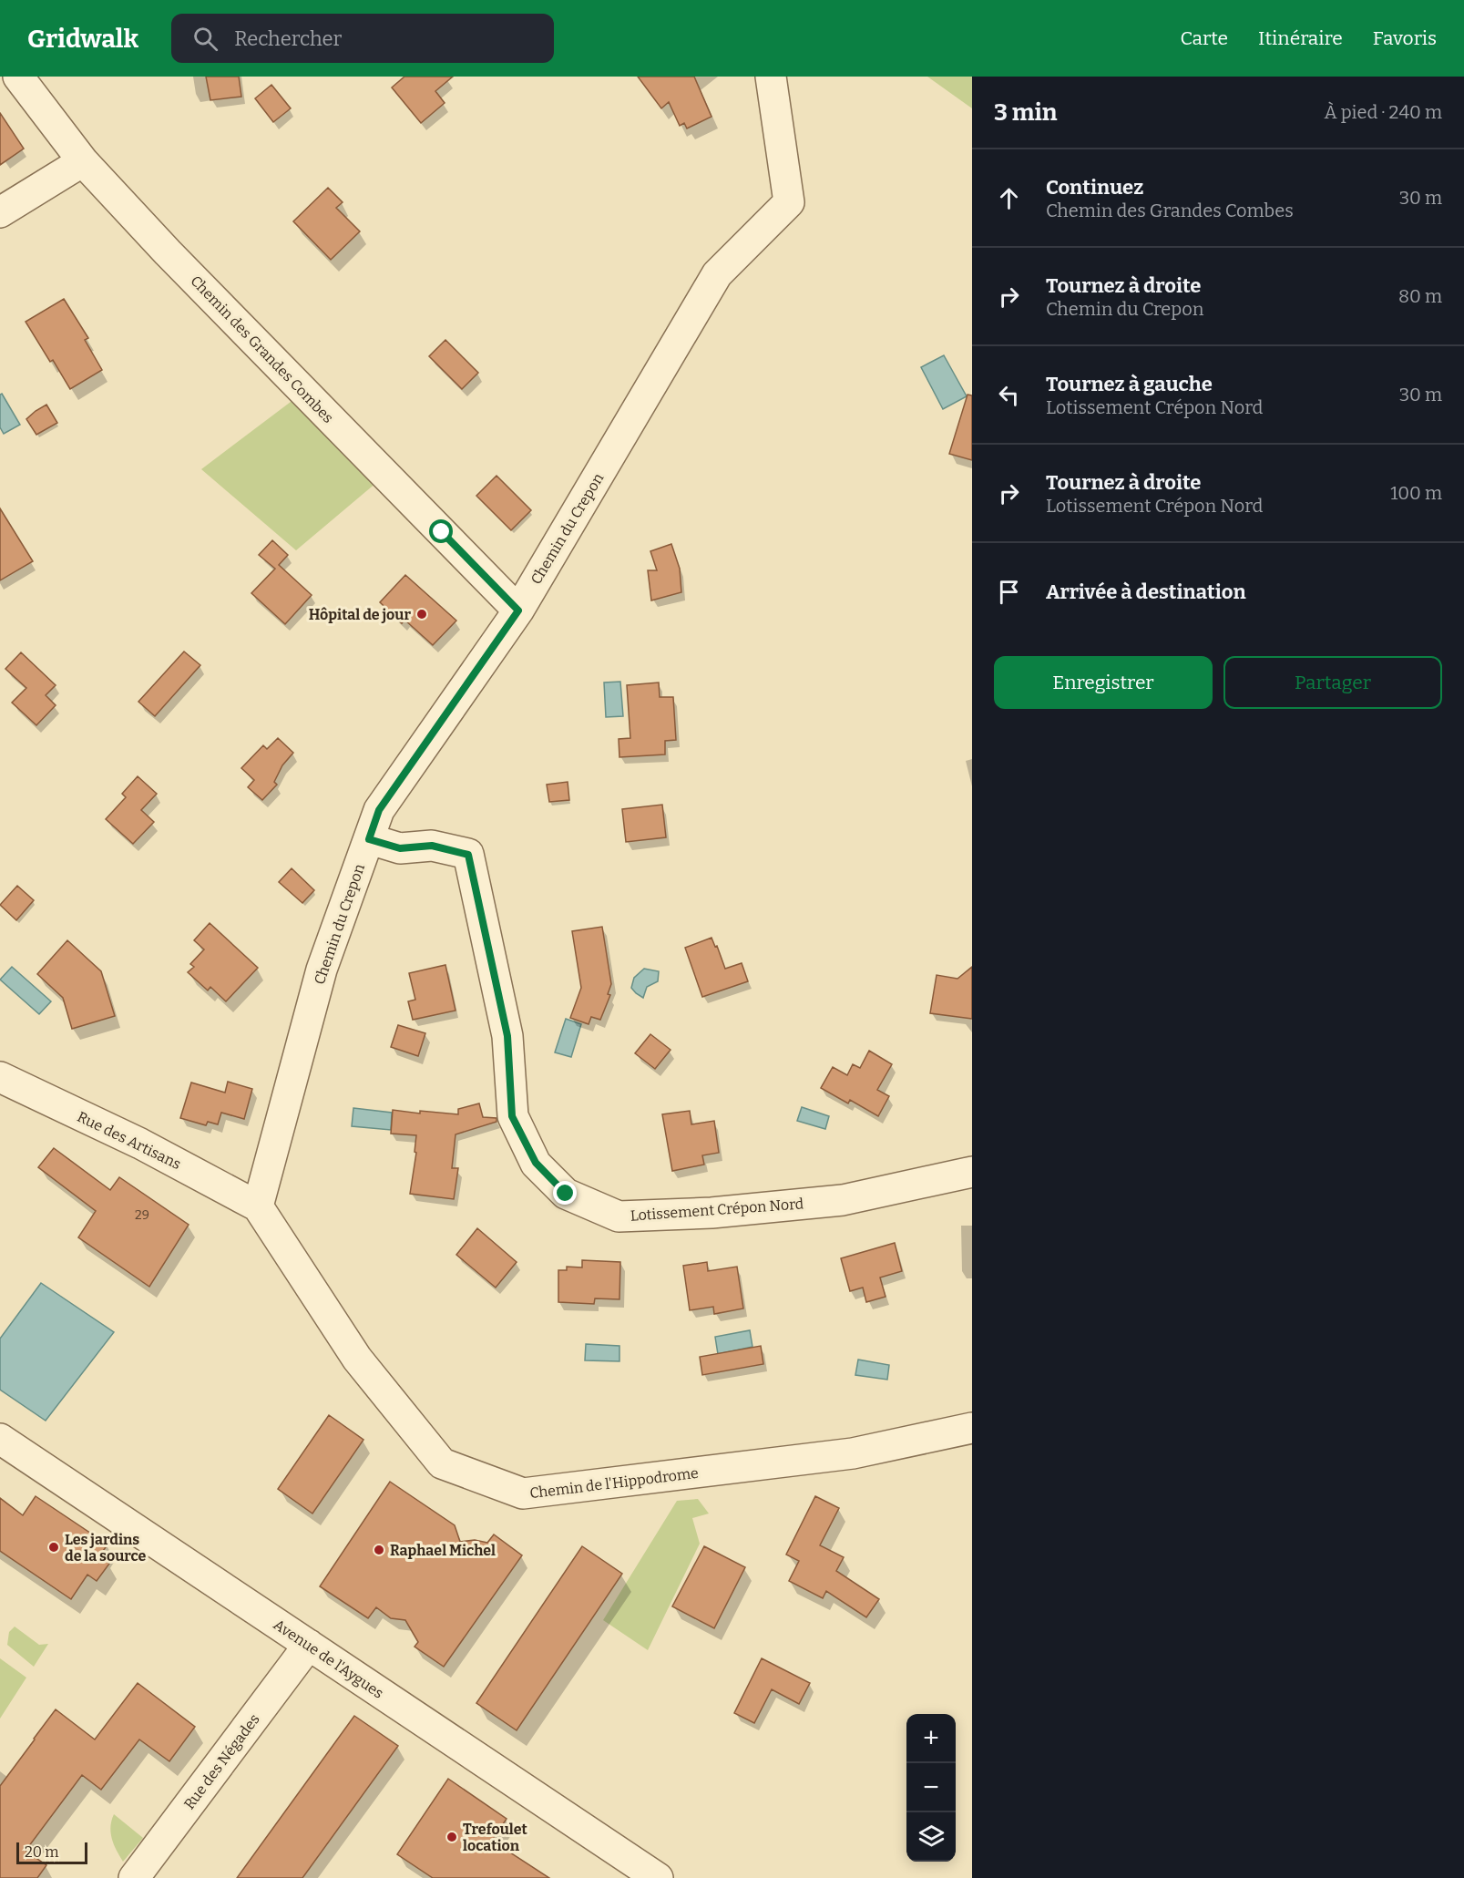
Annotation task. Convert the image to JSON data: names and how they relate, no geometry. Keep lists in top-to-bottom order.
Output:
{
  "streets": {
    "street": [
      "Chemin des Grandes Combes",
      "Chemin du Crepon",
      "Rue des Artisans",
      "Lotissement Crépon Nord",
      "Chemin de l'Hippodrome",
      "Avenue de l'Aygues",
      "Rue des Négades"
    ]
  },
  "crossings": [
    ["Chemin des Grandes Combes", "Chemin du Crepon"],
    ["Chemin du Crepon", "Rue des Artisans"],
    ["Chemin du Crepon", "Lotissement Crépon Nord"],
    ["Chemin du Crepon", "Chemin de l'Hippodrome"],
    ["Rue des Artisans", "Chemin de l'Hippodrome"],
    ["Avenue de l'Aygues", "Rue des Négades"]
  ],
  "places": [
    "Hôpital de jour",
    "Les jardins de la source",
    "Raphael Michel",
    "Trefoulet location"
  ],
  "house_numbers": ["29"],
  "scale_bar": "20 m",
  "page": {
    "header": "Gridwalk",
    "search": "Rechercher",
    "nav": ["Carte", "Itinéraire", "Favoris"],
    "heading": ["3 min", "À pied · 240 m"],
    "list": [
      ["Continuez", "Chemin des Grandes Combes", "30 m"],
      ["Tournez à droite", "Chemin du Crepon", "80 m"],
      ["Tournez à gauche", "Lotissement Crépon Nord", "30 m"],
      ["Tournez à droite", "Lotissement Crépon Nord", "100 m"],
      "Arrivée à destination"
    ],
    "buttons": ["Enregistrer", "Partager"],
    "map_buttons": ["+", "−"],
    "scale": "20 m"
  }
}
